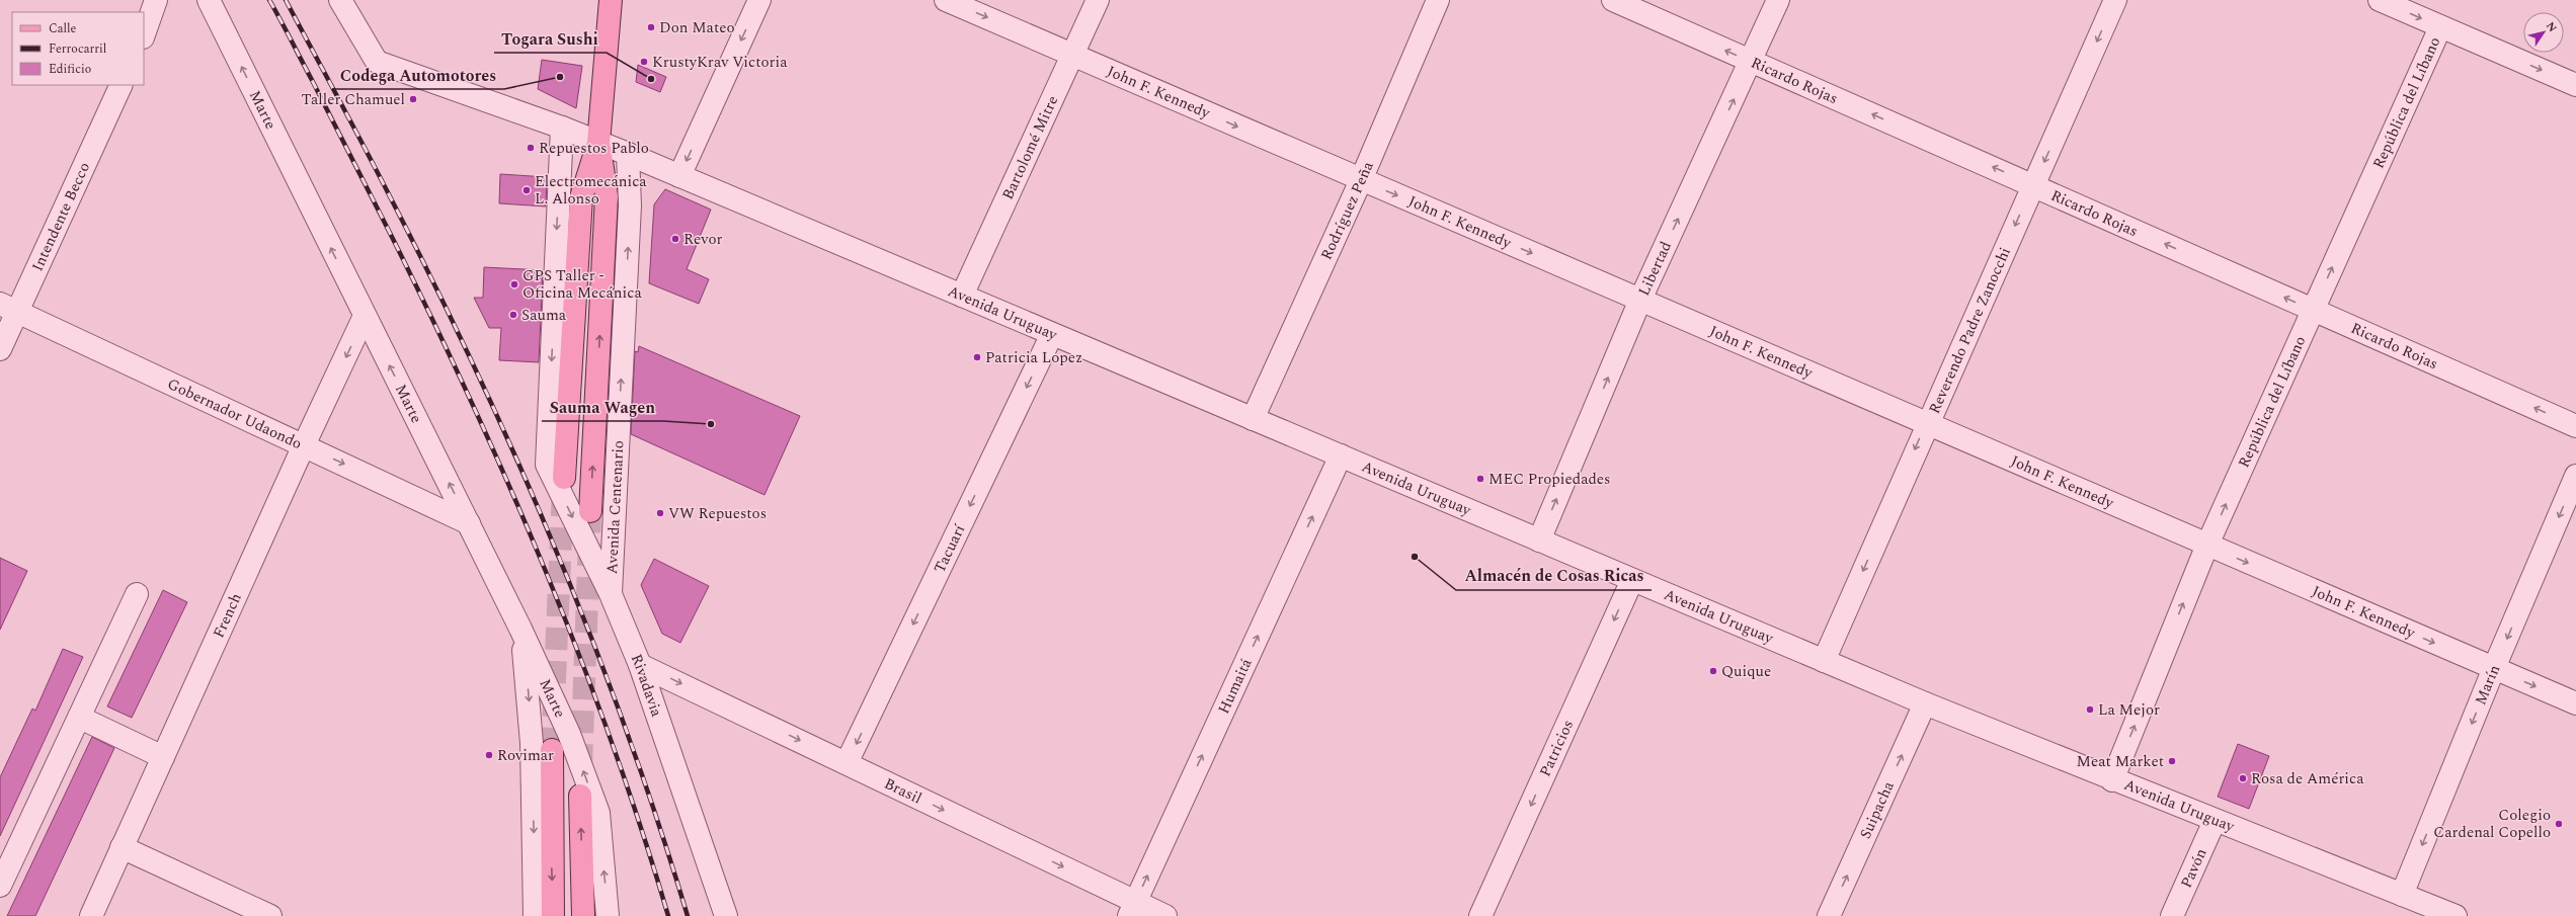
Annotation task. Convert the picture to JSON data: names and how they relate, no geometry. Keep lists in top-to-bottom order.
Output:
{
  "streets": {
    "street": [
      "Ricardo Rojas",
      "John F. Kennedy",
      "República del Líbano",
      "Marte",
      "Bartolomé Mitre",
      "Rodríguez Peña",
      "Intendente Becco",
      "Libertad",
      "Avenida Uruguay",
      "Reverendo Padre Zanocchi",
      "Gobernador Udaondo",
      "Avenida Centenario",
      "Tacuarí",
      "French",
      "Marín",
      "Rivadavia",
      "Humaitá",
      "Patricios",
      "Brasil",
      "Suipacha",
      "Pavón"
    ]
  },
  "crossings": [
    ["Ricardo Rojas", "República del Líbano"],
    ["Ricardo Rojas", "Libertad"],
    ["Ricardo Rojas", "Reverendo Padre Zanocchi"],
    ["John F. Kennedy", "República del Líbano"],
    ["John F. Kennedy", "Bartolomé Mitre"],
    ["John F. Kennedy", "Rodríguez Peña"],
    ["John F. Kennedy", "Libertad"],
    ["John F. Kennedy", "Reverendo Padre Zanocchi"],
    ["John F. Kennedy", "Marín"],
    ["República del Líbano", "Avenida Uruguay"],
    ["Marte", "Gobernador Udaondo"],
    ["Marte", "French"],
    ["Bartolomé Mitre", "Avenida Uruguay"],
    ["Rodríguez Peña", "Avenida Uruguay"],
    ["Intendente Becco", "Gobernador Udaondo"],
    ["Libertad", "Avenida Uruguay"],
    ["Avenida Uruguay", "Reverendo Padre Zanocchi"],
    ["Avenida Uruguay", "Avenida Centenario"],
    ["Avenida Uruguay", "Tacuarí"],
    ["Avenida Uruguay", "Marín"],
    ["Avenida Uruguay", "Rivadavia"],
    ["Avenida Uruguay", "Humaitá"],
    ["Avenida Uruguay", "Patricios"],
    ["Avenida Uruguay", "Suipacha"],
    ["Avenida Uruguay", "Pavón"],
    ["Gobernador Udaondo", "French"],
    ["Avenida Centenario", "Rivadavia"],
    ["Tacuarí", "Brasil"],
    ["Rivadavia", "Brasil"],
    ["Humaitá", "Brasil"]
  ],
  "one_way": [
    "Ricardo Rojas",
    "John F. Kennedy",
    "República del Líbano",
    "Marte",
    "Libertad",
    "Reverendo Padre Zanocchi",
    "Gobernador Udaondo",
    "Avenida Centenario",
    "Tacuarí",
    "Marín",
    "Rivadavia",
    "Humaitá",
    "Patricios",
    "Brasil",
    "Suipacha"
  ],
  "places": [
    "Don Mateo",
    "KrustyKrav Victoria",
    "Codega Automotores",
    "Togara Sushi",
    "Taller Chamuel",
    "Repuestos Pablo",
    "Electromecánica L. Alonso",
    "Revor",
    "GPS Taller - Oficina Mecánica",
    "Sauma",
    "Patricia Lopez",
    "Sauma Wagen",
    "MEC Propiedades",
    "VW Repuestos",
    "Almacén de Cosas Ricas",
    "Quique",
    "La Mejor",
    "Rovimar",
    "Meat Market",
    "Rosa de América",
    "Colegio Cardenal Copello"
  ],
  "legend": ["Calle", "Ferrocarril", "Edificio"],
  "north": "top right"
}
